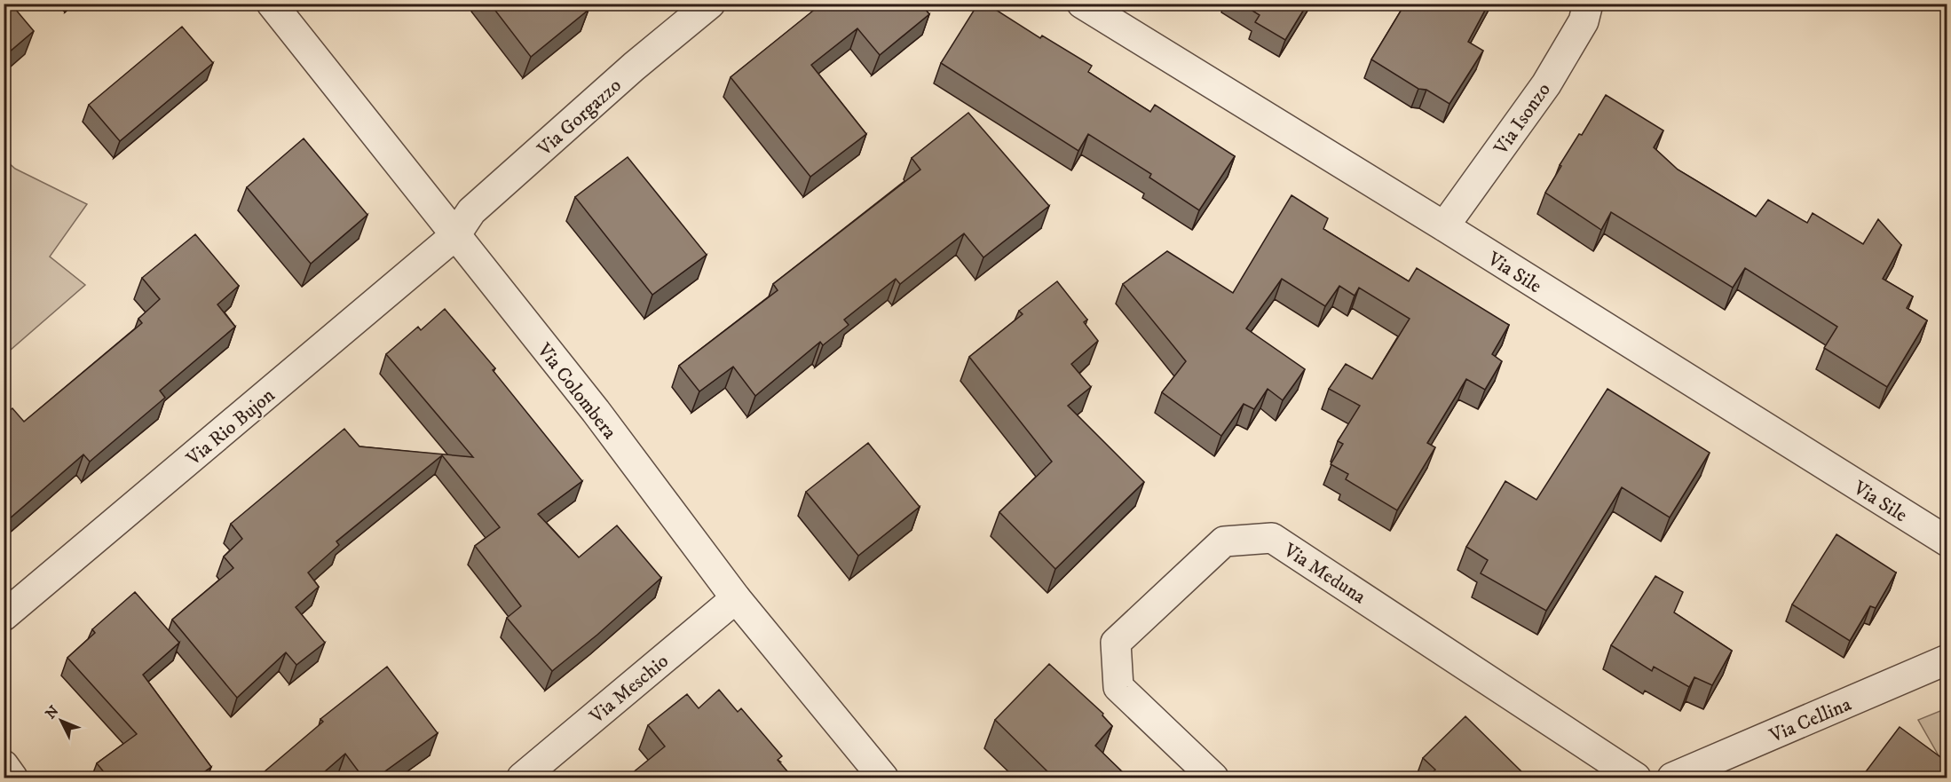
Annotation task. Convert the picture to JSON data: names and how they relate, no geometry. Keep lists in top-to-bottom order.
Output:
{
  "streets": {
    "street": [
      "Via Gorgazzo",
      "Via Isonzo",
      "Via Sile",
      "Via Colombera",
      "Via Rio Bujon",
      "Via Meduna",
      "Via Meschio",
      "Via Cellina"
    ]
  },
  "crossings": [
    ["Via Gorgazzo", "Via Colombera"],
    ["Via Gorgazzo", "Via Rio Bujon"],
    ["Via Isonzo", "Via Sile"],
    ["Via Colombera", "Via Rio Bujon"],
    ["Via Colombera", "Via Meschio"]
  ],
  "north": "top left"
}
